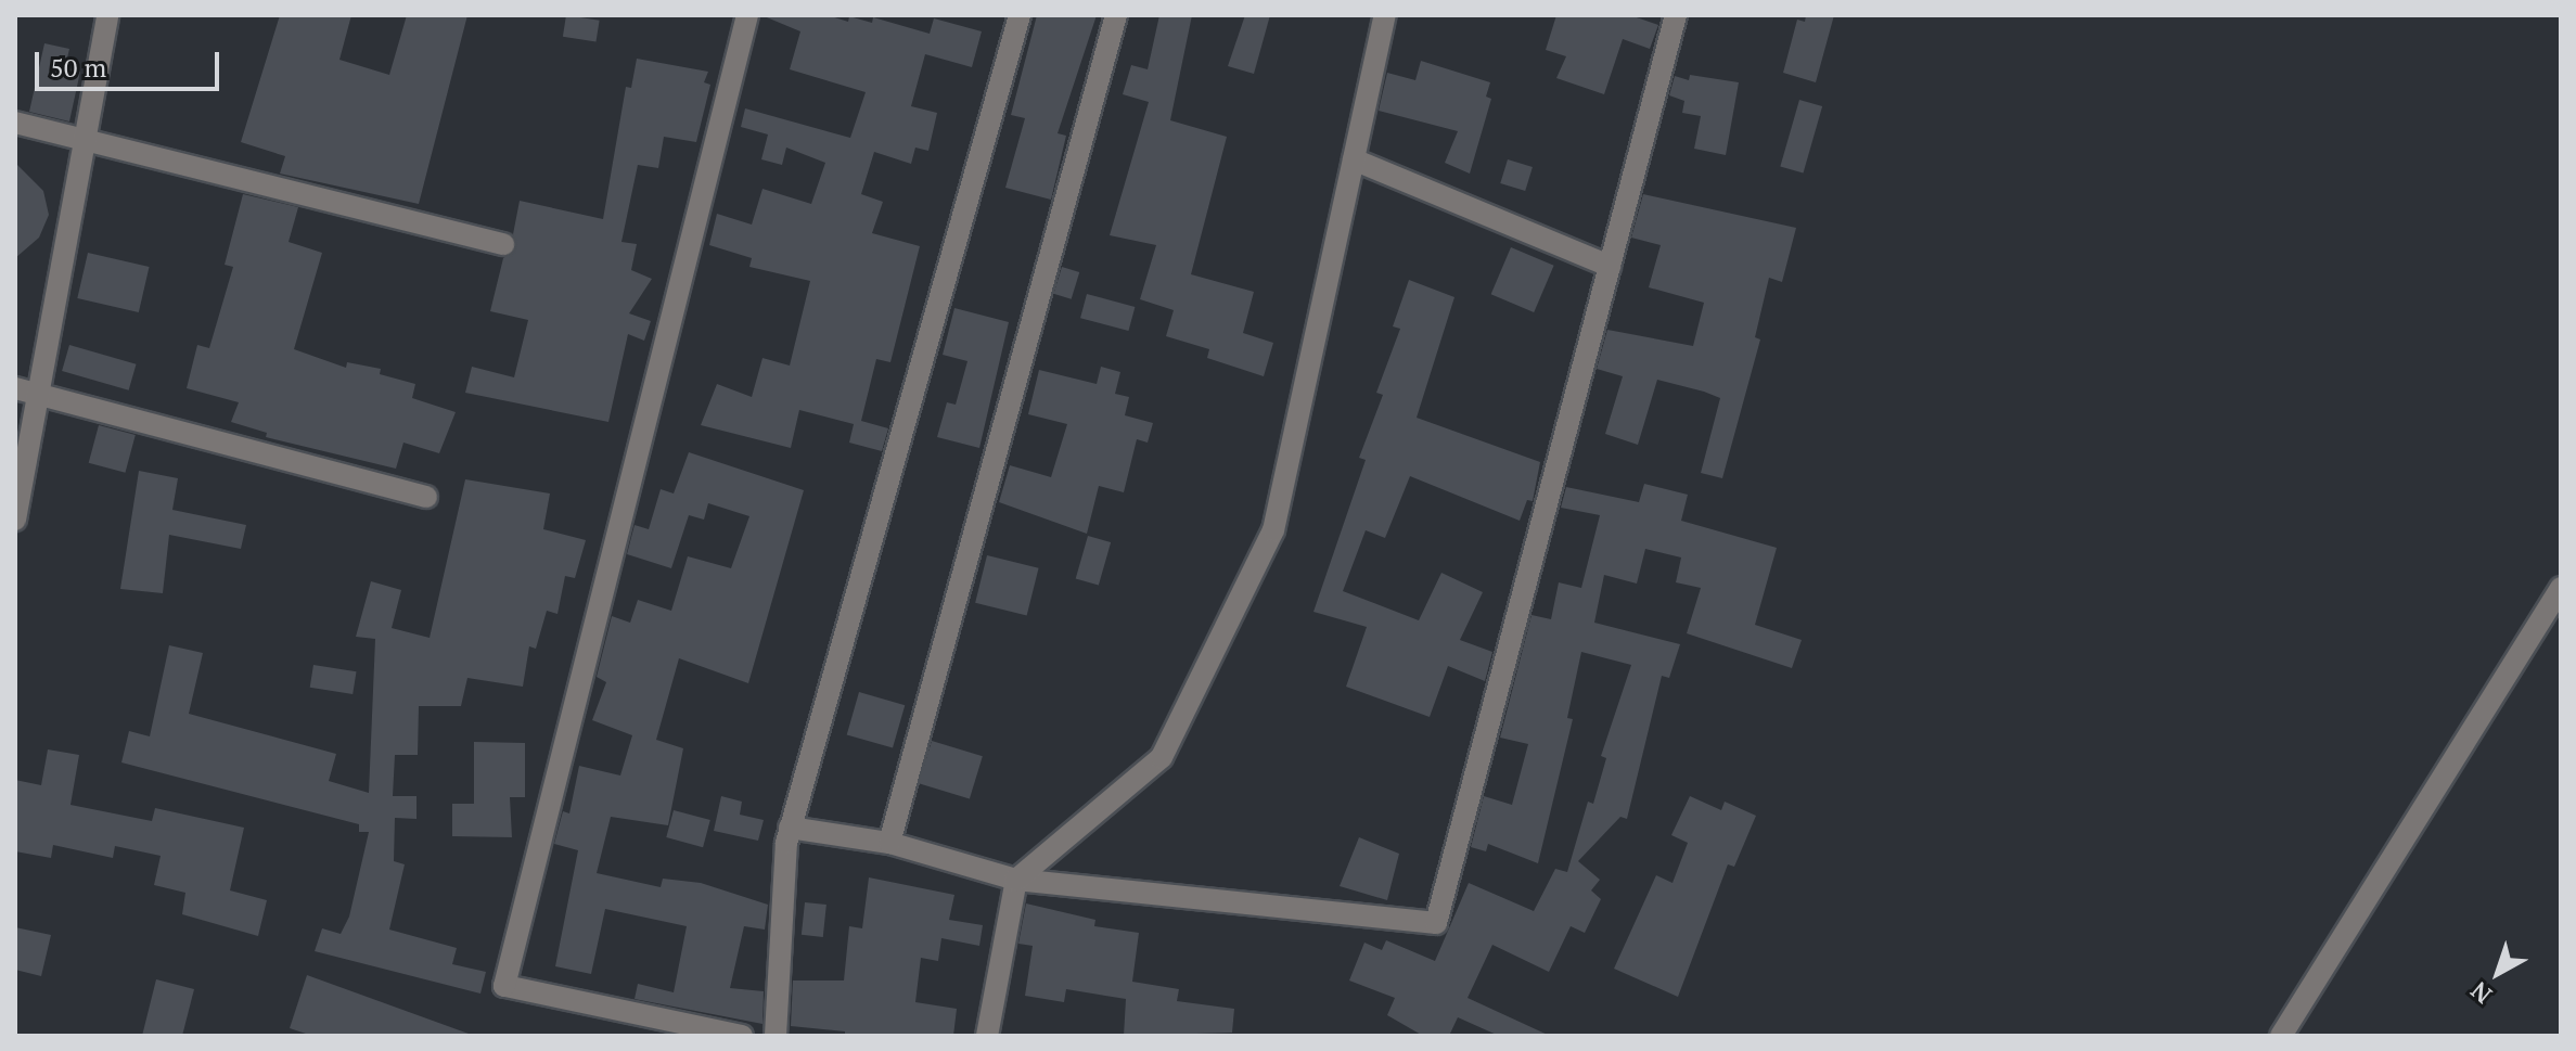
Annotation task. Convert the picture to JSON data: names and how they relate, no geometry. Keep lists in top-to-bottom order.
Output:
{
  "scale_bar": "50 m",
  "north": "bottom left"
}
